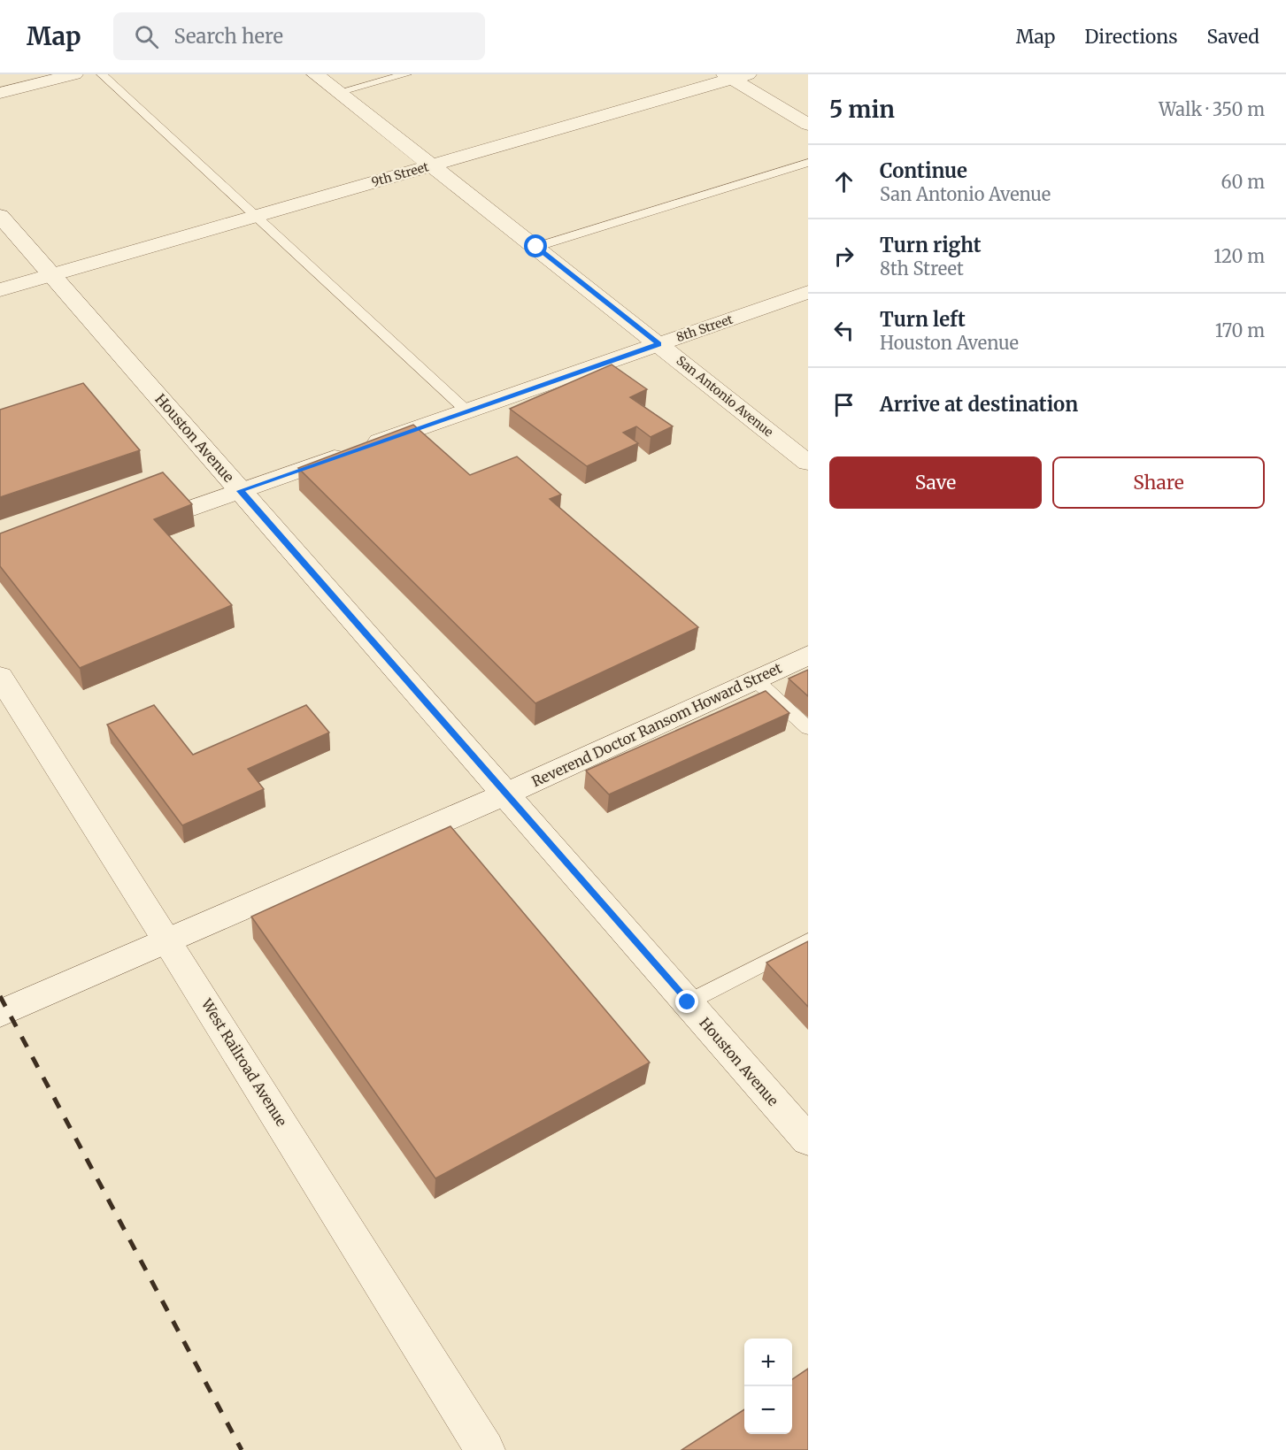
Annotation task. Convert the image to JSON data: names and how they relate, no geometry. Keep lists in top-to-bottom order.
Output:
{
  "streets": {
    "street": [
      "9th Street",
      "8th Street",
      "San Antonio Avenue",
      "Houston Avenue",
      "Reverend Doctor Ransom Howard Street",
      "West Railroad Avenue"
    ]
  },
  "crossings": [
    ["9th Street", "San Antonio Avenue"],
    ["9th Street", "Houston Avenue"],
    ["8th Street", "San Antonio Avenue"],
    ["8th Street", "Houston Avenue"],
    ["Houston Avenue", "Reverend Doctor Ransom Howard Street"],
    ["Reverend Doctor Ransom Howard Street", "West Railroad Avenue"]
  ],
  "page": {
    "header": "Map",
    "search": "Search here",
    "nav": ["Map", "Directions", "Saved"],
    "heading": ["5 min", "Walk · 350 m"],
    "list": [
      ["Continue", "San Antonio Avenue", "60 m"],
      ["Turn right", "8th Street", "120 m"],
      ["Turn left", "Houston Avenue", "170 m"],
      "Arrive at destination"
    ],
    "buttons": ["Save", "Share"],
    "map_buttons": ["+", "−"]
  }
}
